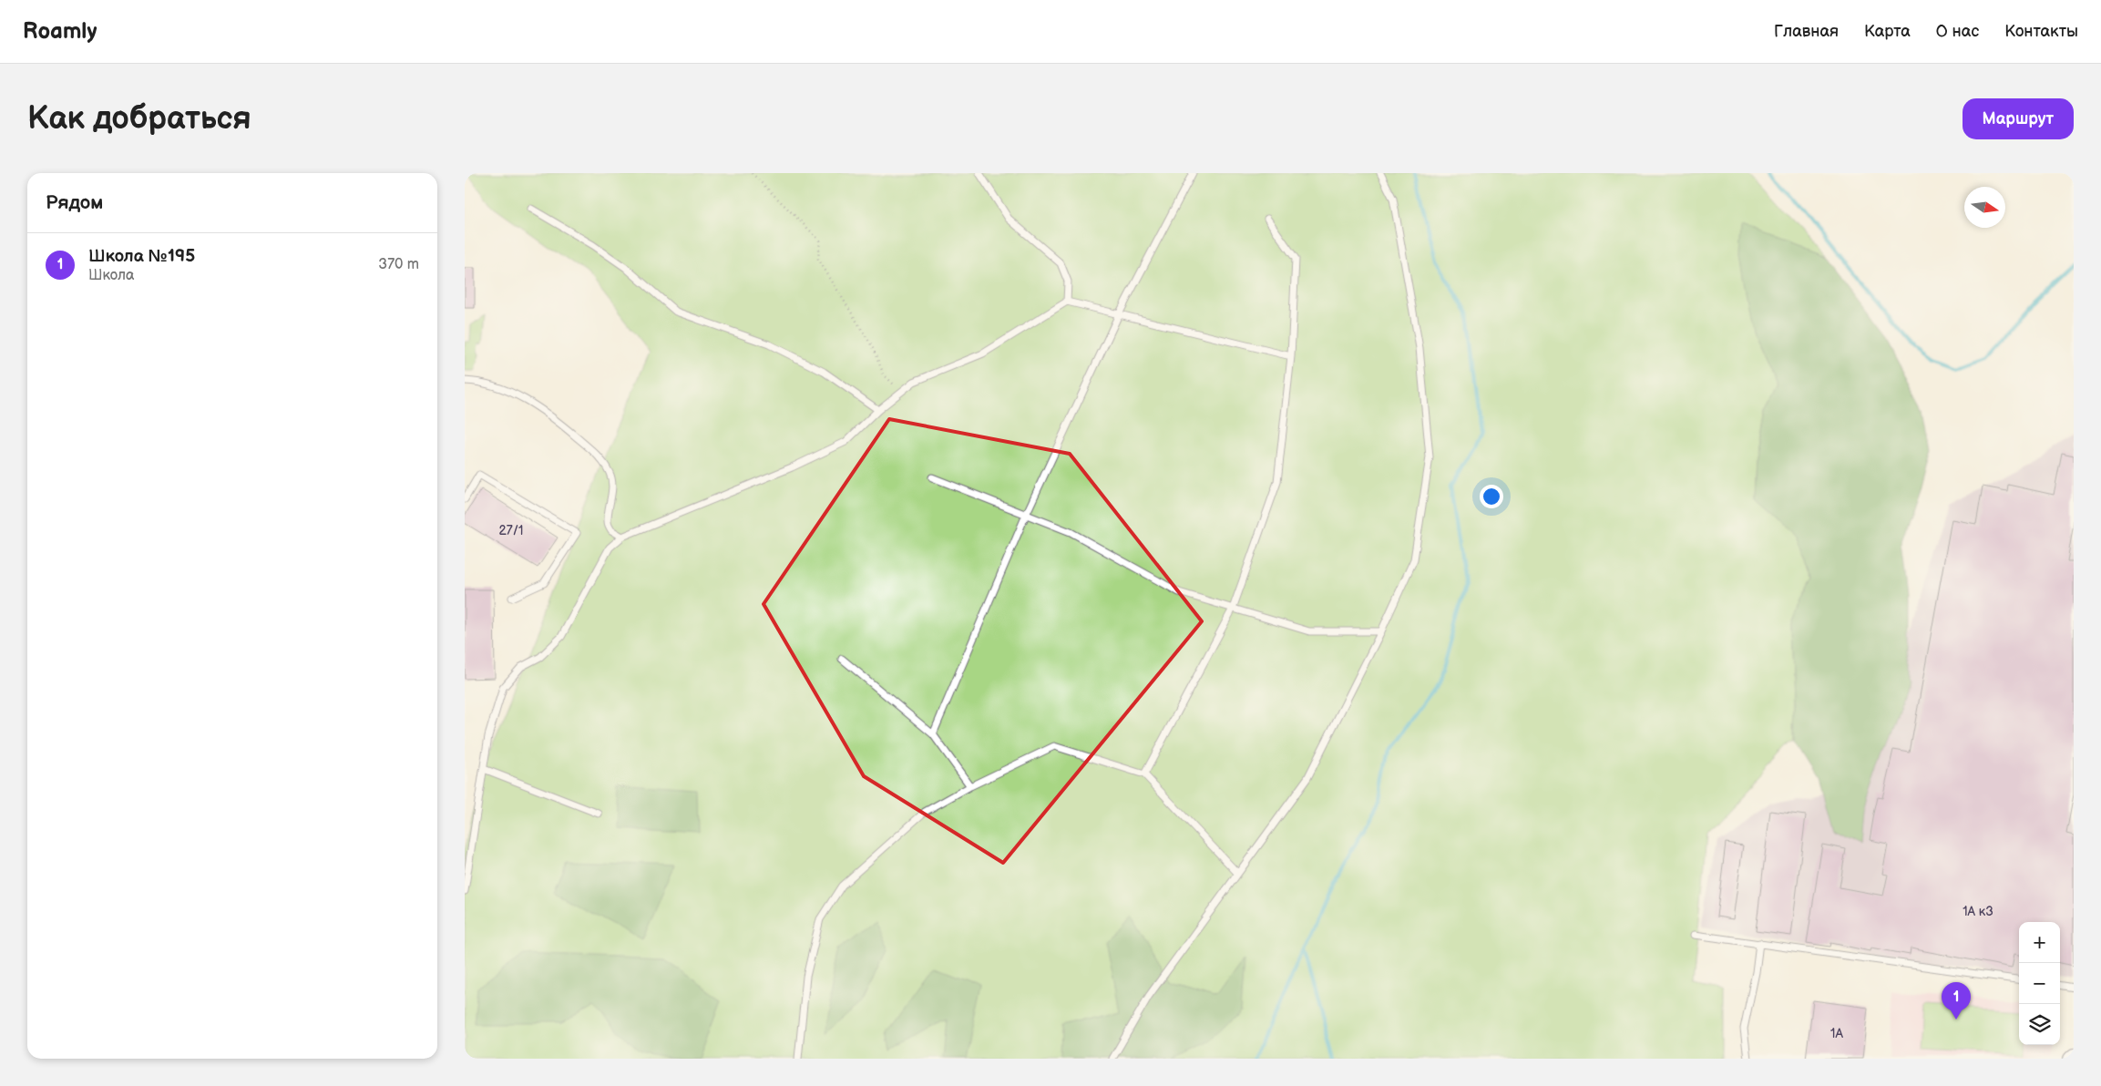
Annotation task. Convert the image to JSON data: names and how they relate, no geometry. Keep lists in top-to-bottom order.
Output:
{
  "house_numbers": ["27/1", "1А к3", "1А"],
  "north": "right",
  "page": {
    "header": "Roamly",
    "nav": [
      "Главная",
      "Карта",
      "О нас",
      "Контакты"
    ],
    "buttons": "Маршрут",
    "title": "Как добраться",
    "heading": "Рядом",
    "list": [
      {
        "mark": "1",
        "name": "Школа №195",
        "note": "Школа",
        "value": "370 m"
      }
    ],
    "map_buttons": ["+", "−"],
    "pins": "1"
  }
}
